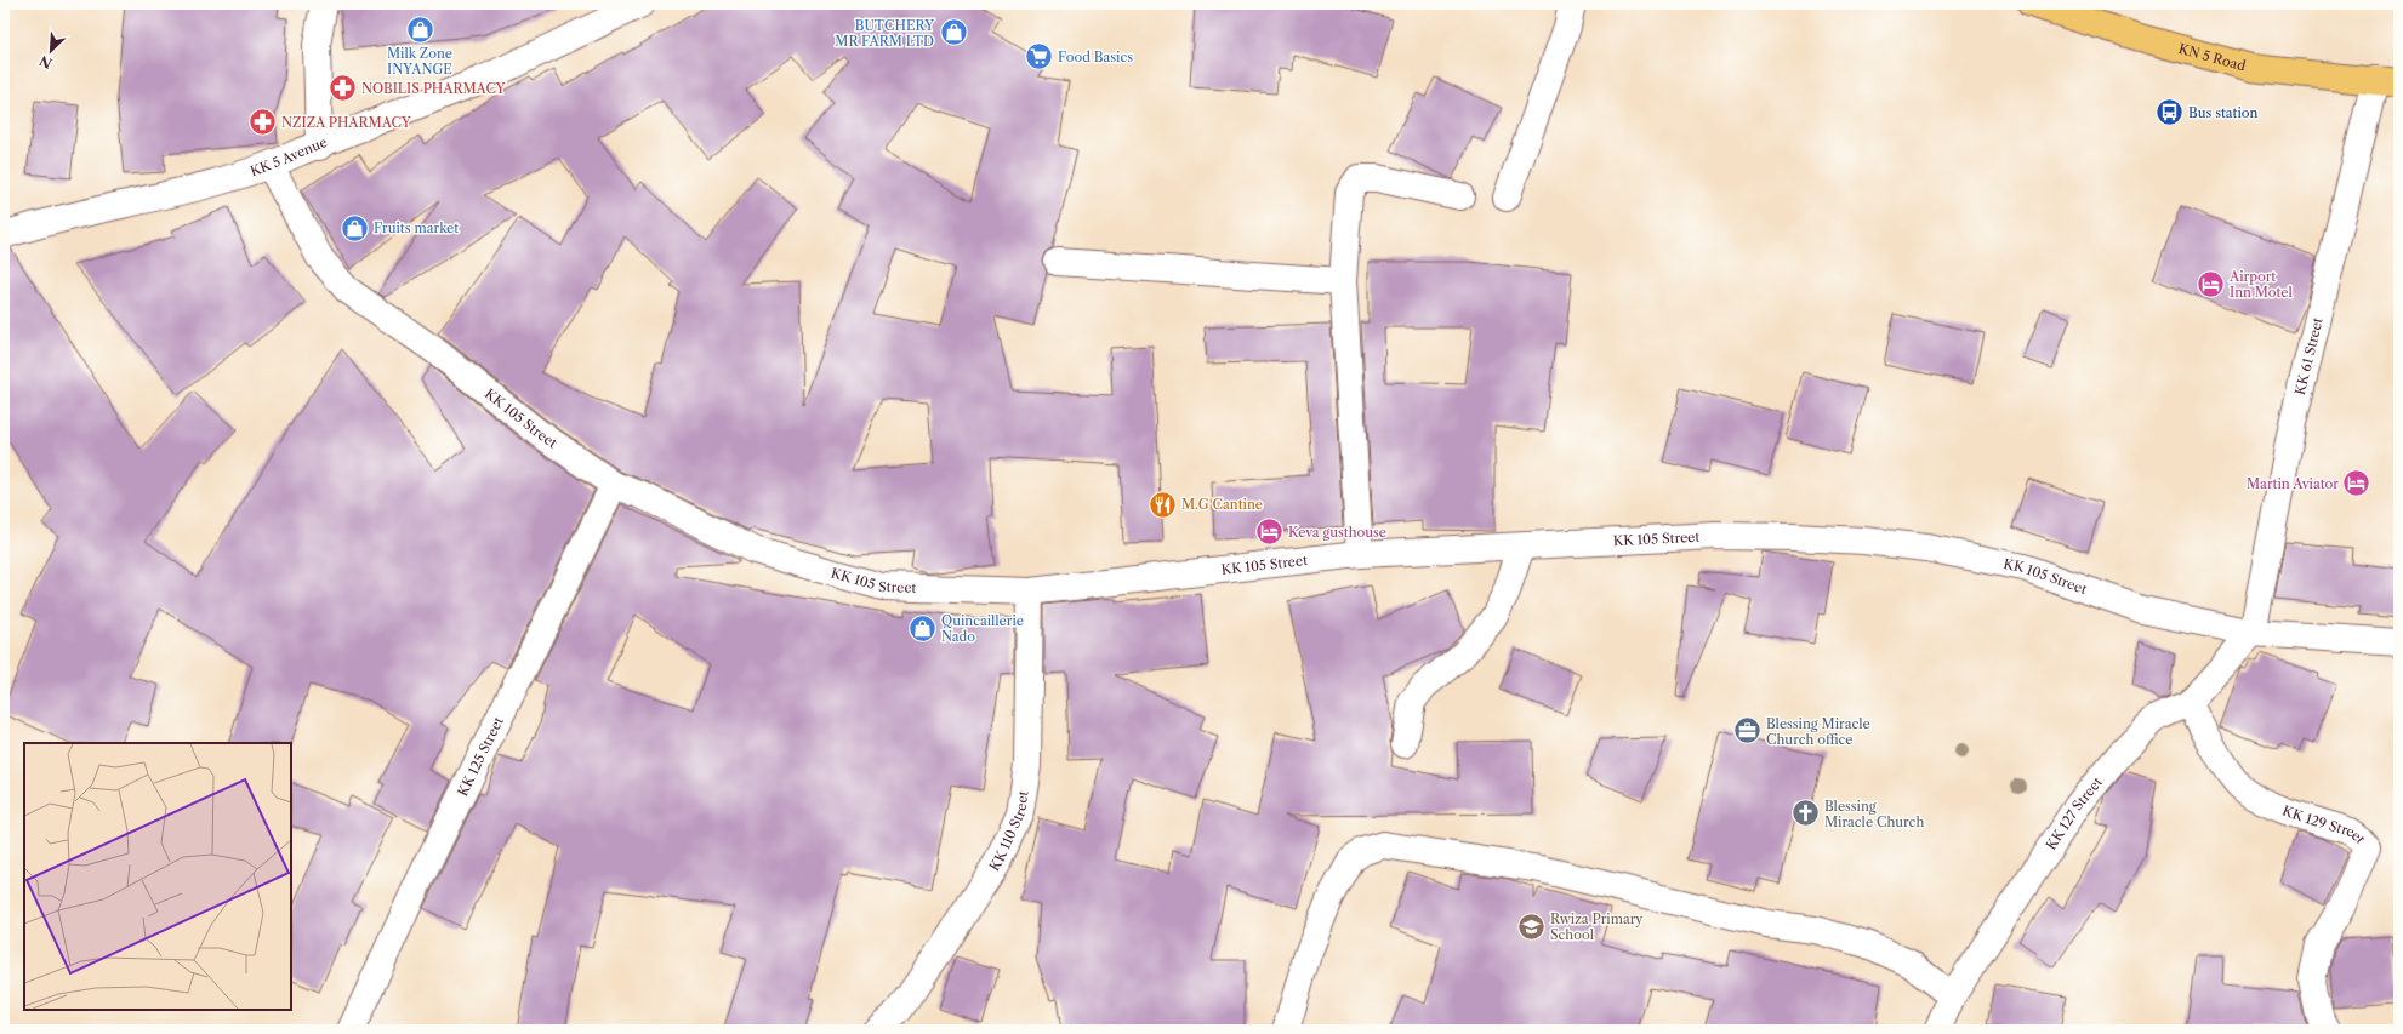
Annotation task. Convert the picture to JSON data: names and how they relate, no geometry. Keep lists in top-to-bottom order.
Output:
{
  "streets": {
    "main road": ["KN 5 Road"],
    "street": [
      "KK 5 Avenue",
      "KK 61 Street",
      "KK 105 Street",
      "KK 125 Street",
      "KK 127 Street",
      "KK 129 Street",
      "KK 110 Street"
    ]
  },
  "crossings": [
    ["KN 5 Road", "KK 61 Street"],
    ["KK 5 Avenue", "KK 105 Street"],
    ["KK 61 Street", "KK 105 Street"],
    ["KK 61 Street", "KK 127 Street"],
    ["KK 105 Street", "KK 125 Street"],
    ["KK 105 Street", "KK 127 Street"],
    ["KK 105 Street", "KK 110 Street"],
    ["KK 127 Street", "KK 129 Street"]
  ],
  "places": {
    "shop": [
      "Milk Zone INYANGE",
      "BUTCHERY MR FARM LTD",
      "Fruits market",
      "Quincaillerie Nado"
    ],
    "supermarket": ["Food Basics"],
    "pharmacy": ["NOBILIS PHARMACY", "NZIZA PHARMACY"],
    "bus stop": ["Bus station"],
    "hotel": ["Airport Inn Motel", "Martin Aviator", "Keva gusthouse"],
    "restaurant": ["M.G Cantine"],
    "office": ["Blessing Miracle Church office"],
    "church": ["Blessing Miracle Church"],
    "school or university": ["Rwiza Primary School"]
  },
  "north": "bottom left"
}
